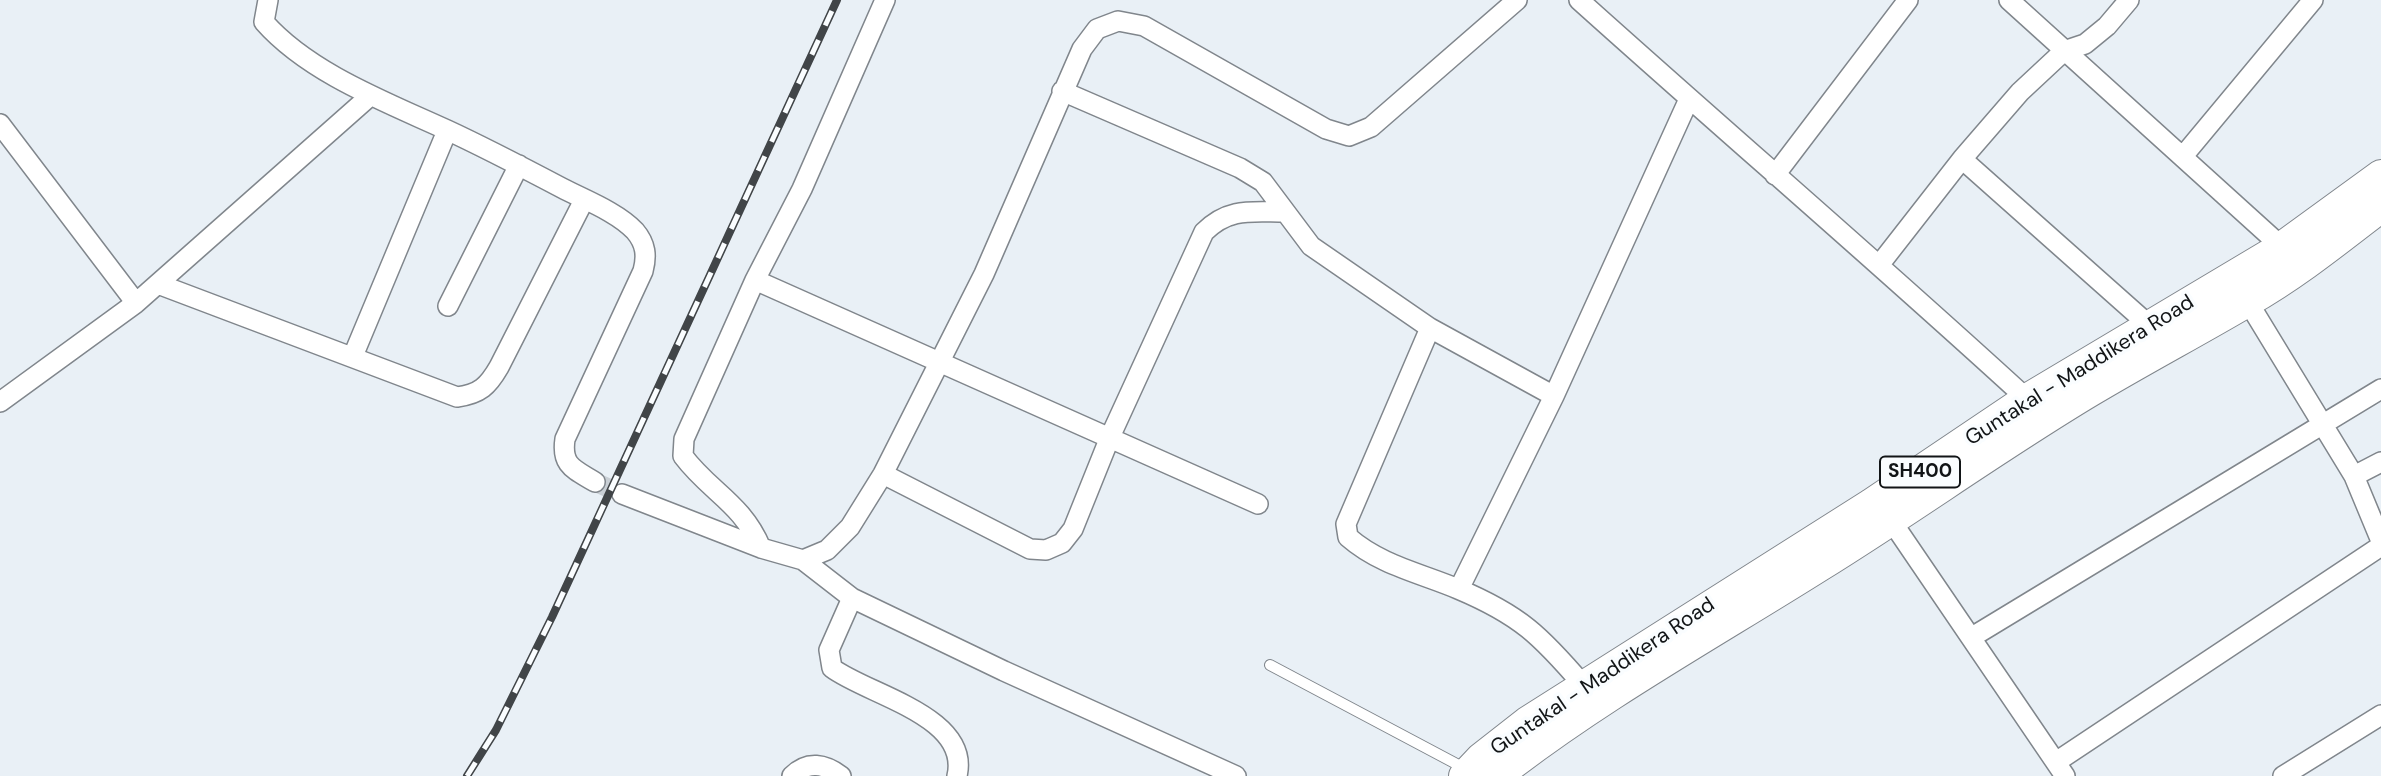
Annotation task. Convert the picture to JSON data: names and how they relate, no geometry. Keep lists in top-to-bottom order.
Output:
{
  "streets": {
    "main road": ["Guntakal - Maddikera Road", "SH400"]
  }
}
